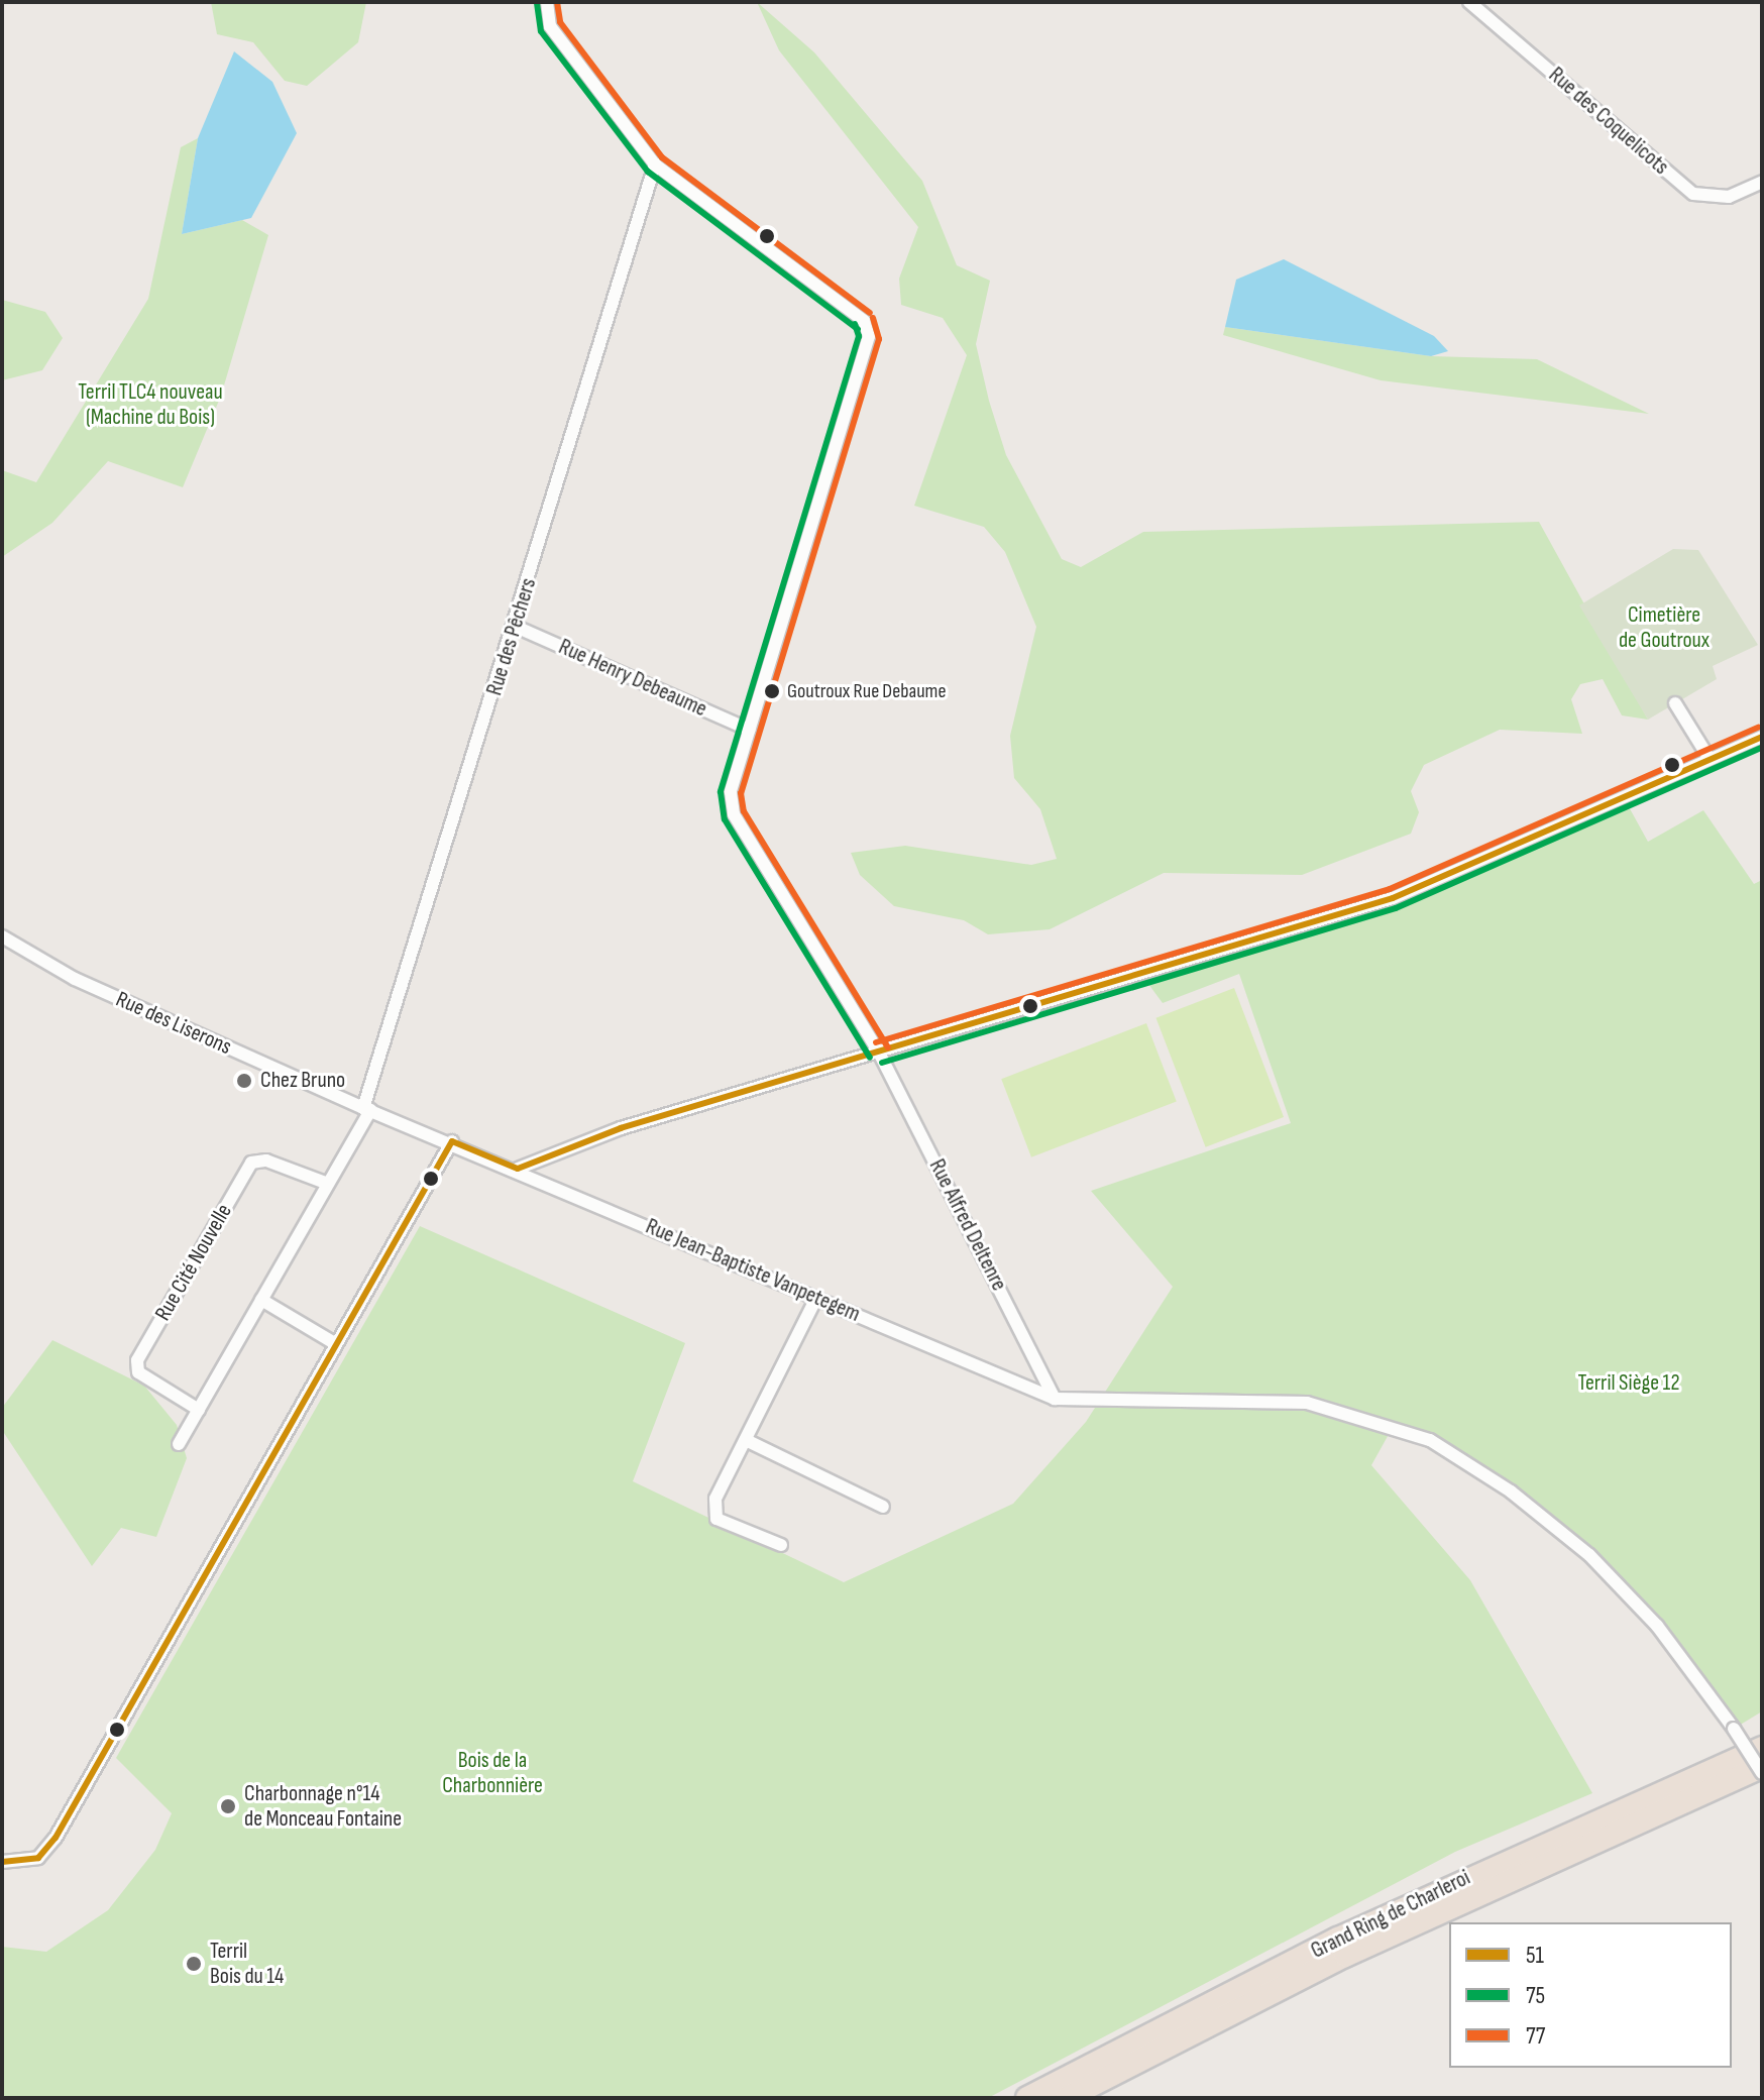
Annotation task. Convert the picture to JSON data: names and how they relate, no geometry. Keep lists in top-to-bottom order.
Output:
{
  "streets": {
    "highway": ["Grand Ring de Charleroi"],
    "street": [
      "Rue des Coquelicots",
      "Rue des Pêchers",
      "Rue Henry Debeaume",
      "Rue des Liserons",
      "Rue Alfred Deltenre",
      "Rue Cité Nouvelle",
      "Rue Jean-Baptiste Vanpetegem"
    ]
  },
  "crossings": [
    ["Rue des Pêchers", "Rue Henry Debeaume"],
    ["Rue des Pêchers", "Rue des Liserons"],
    ["Rue des Pêchers", "Rue Alfred Deltenre"],
    ["Rue Henry Debeaume", "Rue Alfred Deltenre"],
    ["Rue des Liserons", "Rue Jean-Baptiste Vanpetegem"],
    ["Rue Alfred Deltenre", "Rue Jean-Baptiste Vanpetegem"]
  ],
  "parks": [
    "Terril TLC4 nouveau (Machine du Bois)",
    "Cimetière de Goutroux",
    "Terril Siège 12",
    "Bois de la Charbonnière"
  ],
  "places": [
    "Goutroux Rue Debaume",
    "Chez Bruno",
    "Charbonnage n°14 de Monceau Fontaine",
    "Terril Bois du 14"
  ],
  "lines": ["transit line 77", "transit line 75", "transit line 51"],
  "legend": ["51", "75", "77"]
}
